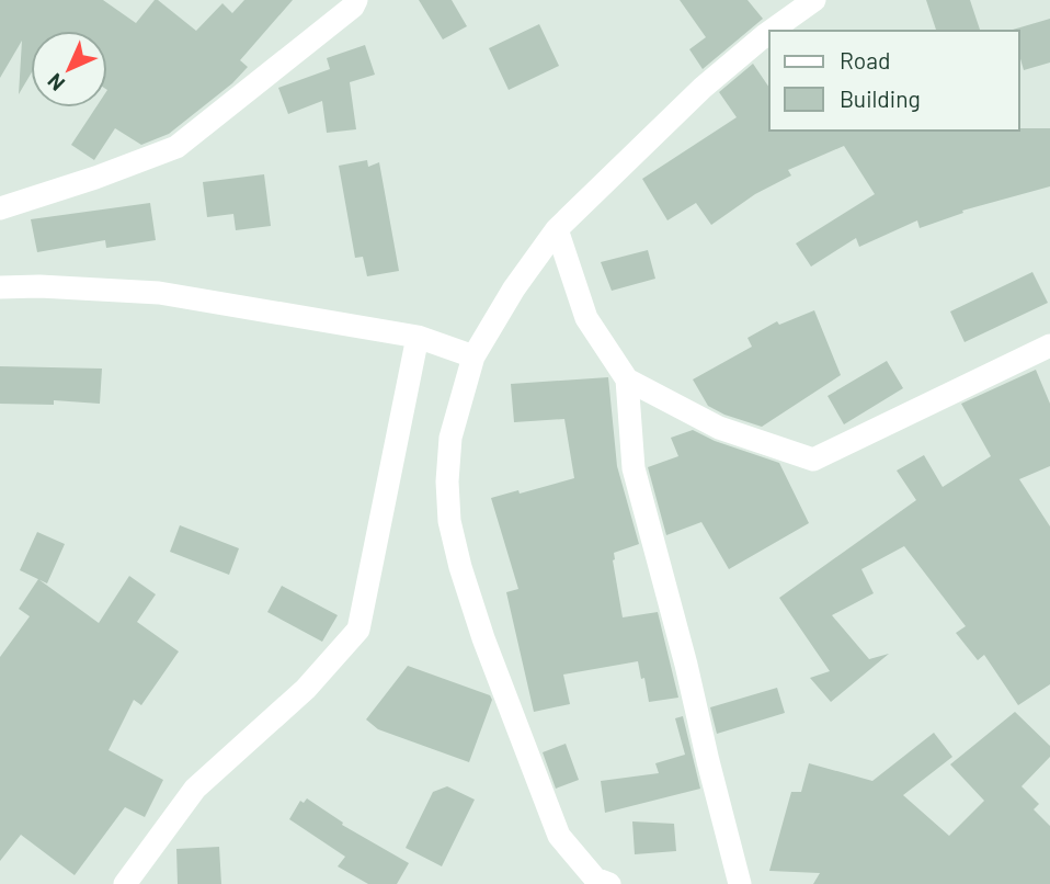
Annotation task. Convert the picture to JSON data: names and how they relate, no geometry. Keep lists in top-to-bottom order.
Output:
{
  "legend": ["Road", "Building"],
  "north": "bottom left"
}
